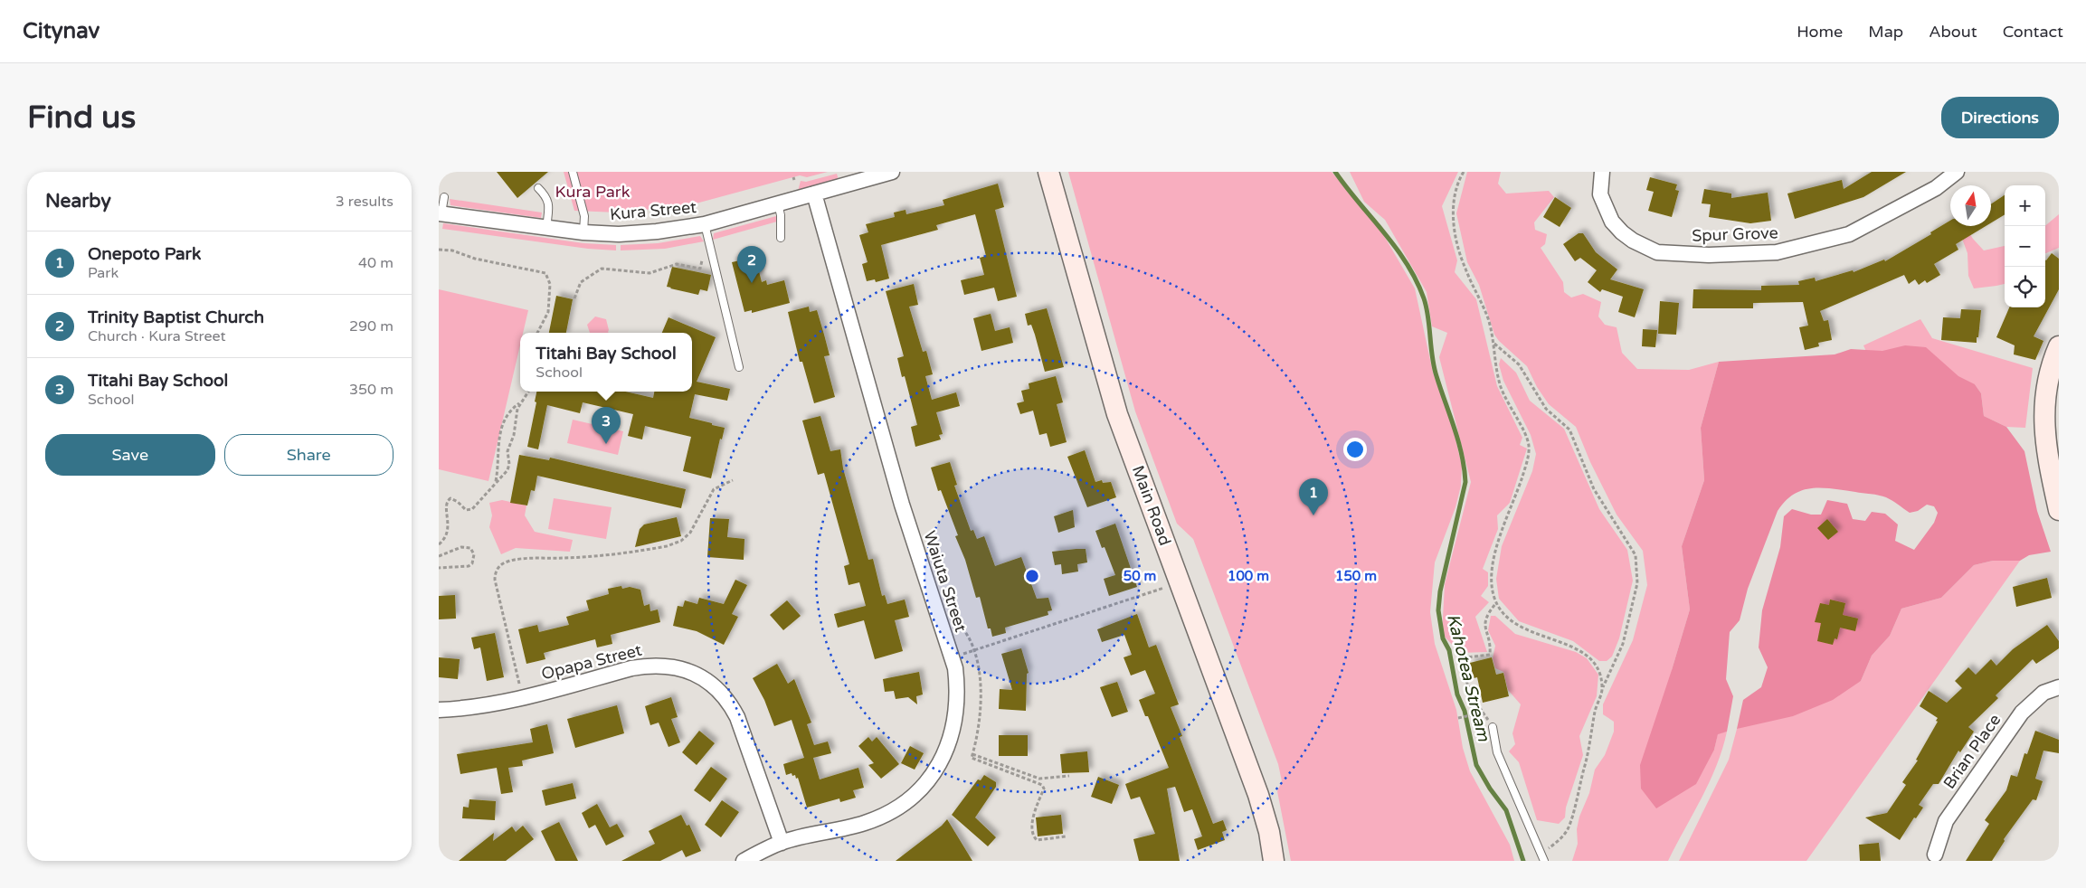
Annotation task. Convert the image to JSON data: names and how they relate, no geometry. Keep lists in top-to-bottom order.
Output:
{
  "streets": {
    "main road": ["Main Road"],
    "street": [
      "Kura Street",
      "Spur Grove",
      "Waiuta Street",
      "Opapa Street",
      "Brian Place"
    ]
  },
  "crossings": [
    ["Kura Street", "Waiuta Street"],
    ["Waiuta Street", "Opapa Street"]
  ],
  "water": ["Kahotea Stream"],
  "parks": ["Kura Park"],
  "north": "top",
  "page": {
    "header": "Citynav",
    "nav": [
      "Home",
      "Map",
      "About",
      "Contact"
    ],
    "buttons": [
      "Directions",
      ["Save", "Share"]
    ],
    "title": "Find us",
    "heading": ["Nearby", "3 results"],
    "map_buttons": ["+", "−"],
    "list": [
      {
        "mark": "1",
        "name": "Onepoto Park",
        "note": "Park",
        "value": "40 m"
      },
      {
        "mark": "2",
        "name": "Trinity Baptist Church",
        "note": "Church · Kura Street",
        "value": "290 m"
      },
      {
        "mark": "3",
        "name": "Titahi Bay School",
        "note": "School",
        "value": "350 m"
      }
    ],
    "pins": ["2", "3", "1"],
    "popup": ["Titahi Bay School", "School"]
  },
  "rings": ["50 m", "100 m", "150 m"]
}
